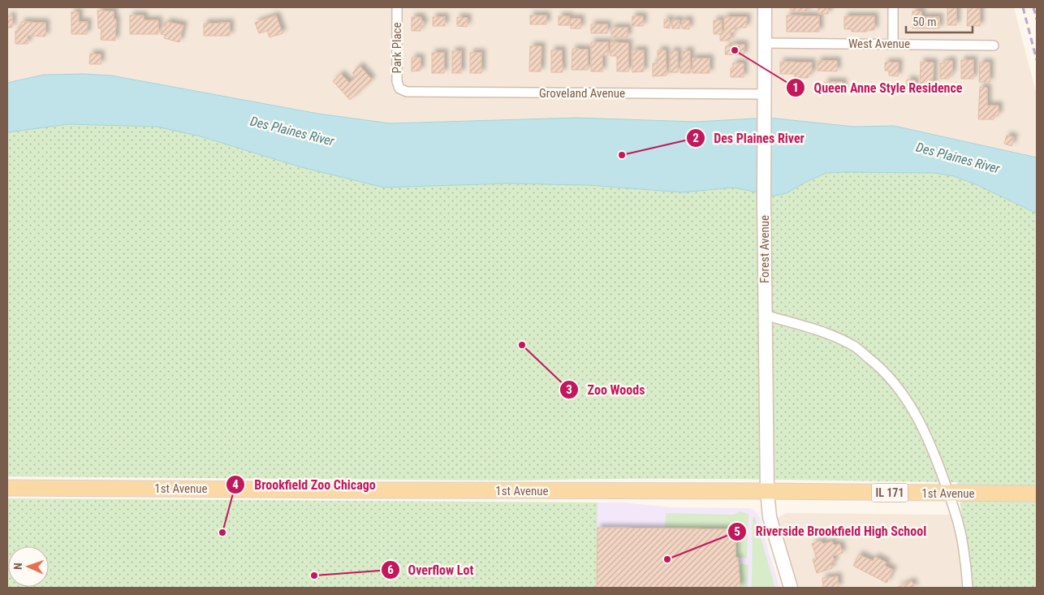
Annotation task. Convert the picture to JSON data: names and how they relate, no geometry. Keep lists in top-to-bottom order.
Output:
{
  "streets": {
    "main road": ["1st Avenue", "IL 171"],
    "street": [
      "West Avenue",
      "Park Place",
      "Groveland Avenue",
      "Forest Avenue"
    ]
  },
  "crossings": [
    ["West Avenue", "Forest Avenue"],
    ["Park Place", "Groveland Avenue"],
    ["Groveland Avenue", "Forest Avenue"],
    ["Forest Avenue", "1st Avenue"]
  ],
  "water": ["Des Plaines River"],
  "places": [
    "Queen Anne Style Residence",
    "Des Plaines River",
    "Zoo Woods",
    "Brookfield Zoo Chicago",
    "Riverside Brookfield High School",
    "Overflow Lot"
  ],
  "scale_bar": "50 m",
  "north": "left"
}
